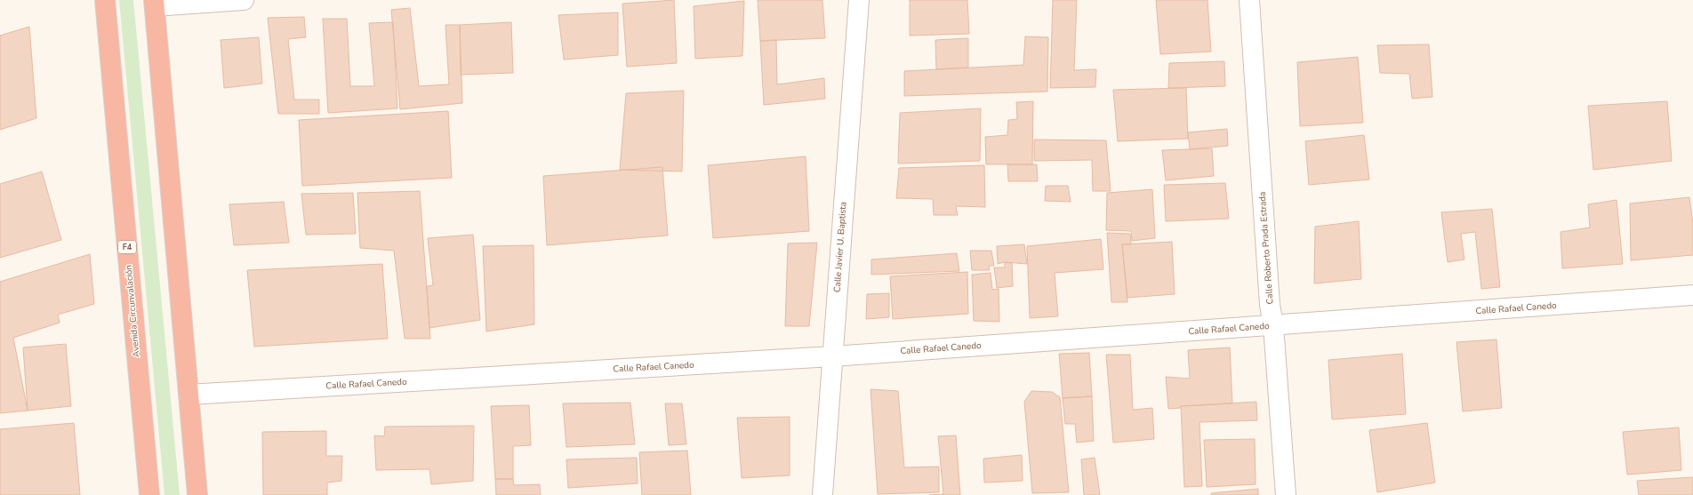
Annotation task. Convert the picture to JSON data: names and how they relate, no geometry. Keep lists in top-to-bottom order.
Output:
{
  "streets": {
    "highway": ["F4", "Avenida Circunvalación"],
    "street": ["Calle Javier U. Baptista", "Calle Roberto Prada Estrada", "Calle Rafael Canedo"]
  },
  "crossings": [
    ["Calle Javier U. Baptista", "Calle Rafael Canedo"],
    ["Calle Roberto Prada Estrada", "Calle Rafael Canedo"]
  ]
}
